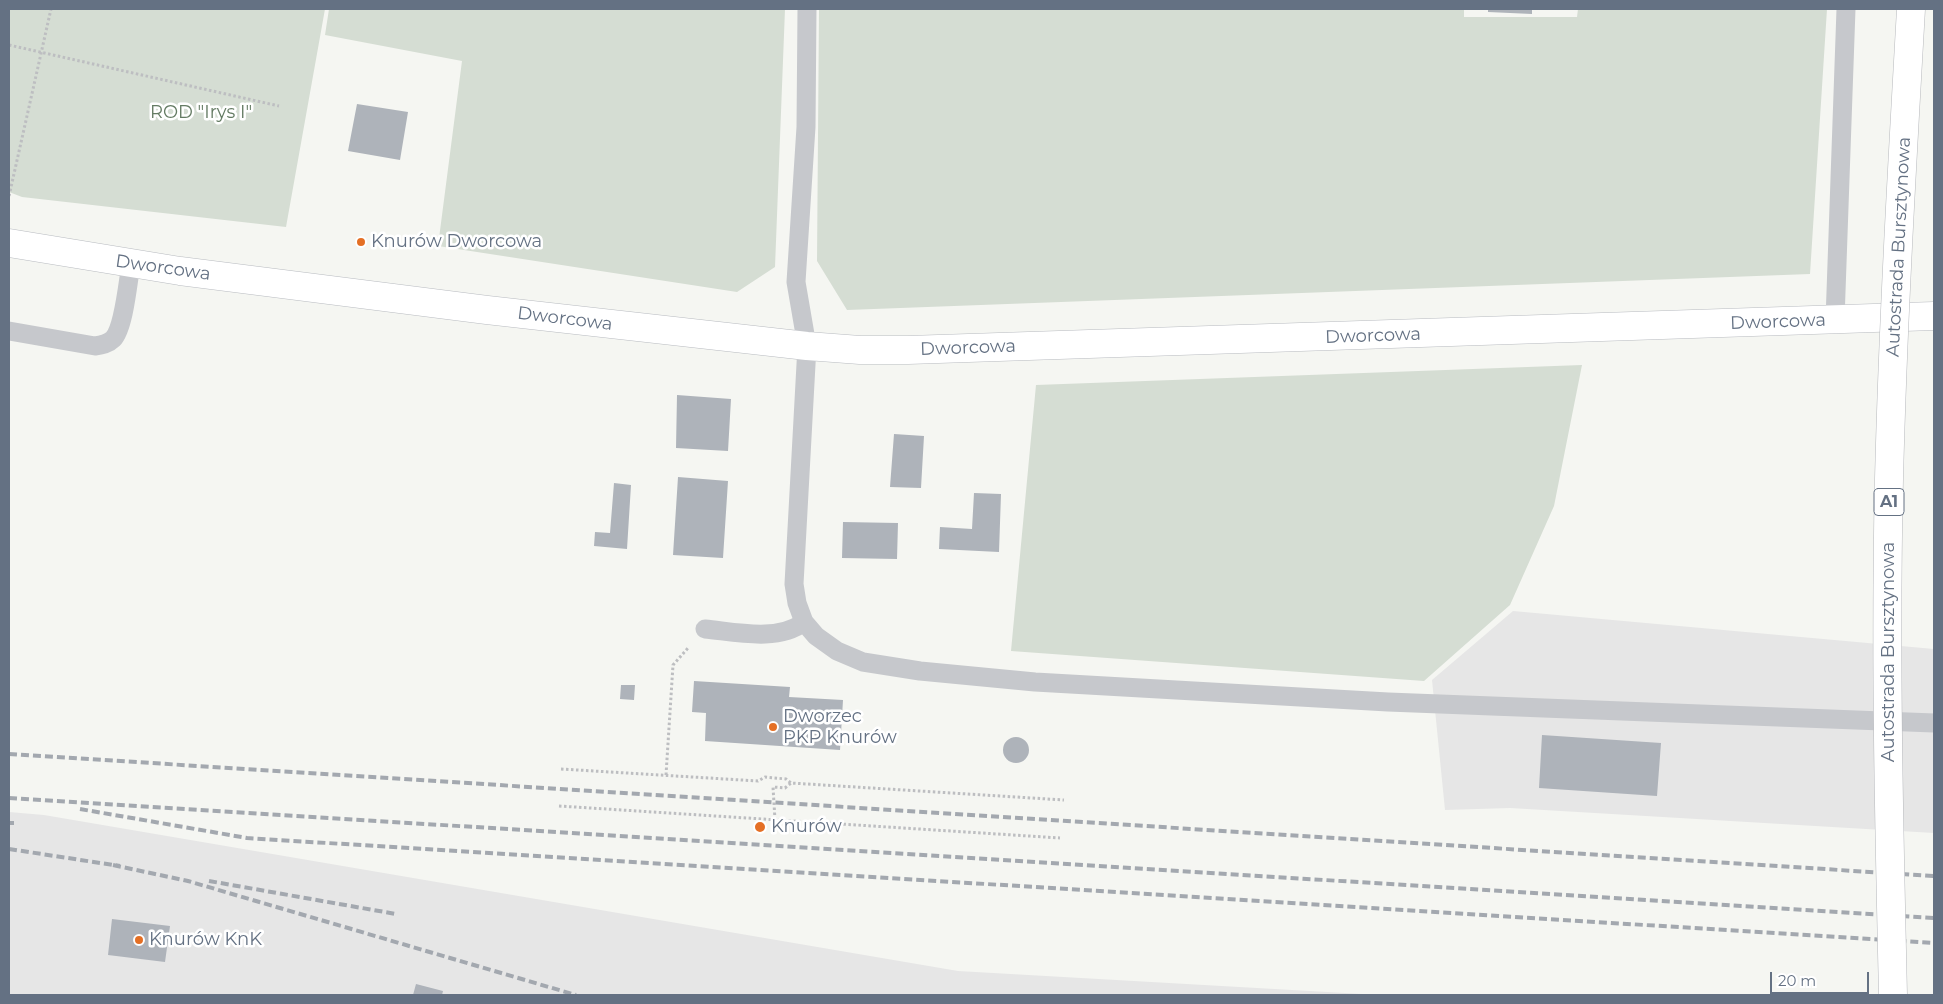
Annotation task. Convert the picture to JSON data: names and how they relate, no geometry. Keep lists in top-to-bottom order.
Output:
{
  "streets": {
    "main road": ["Autostrada Bursztynowa", "Dworcowa", "A1"]
  },
  "parks": ["ROD \"Irys I\""],
  "places": [
    "Knurów Dworcowa",
    "Dworzec PKP Knurów",
    "Knurów",
    "Knurów KnK"
  ],
  "scale_bar": "20 m"
}
